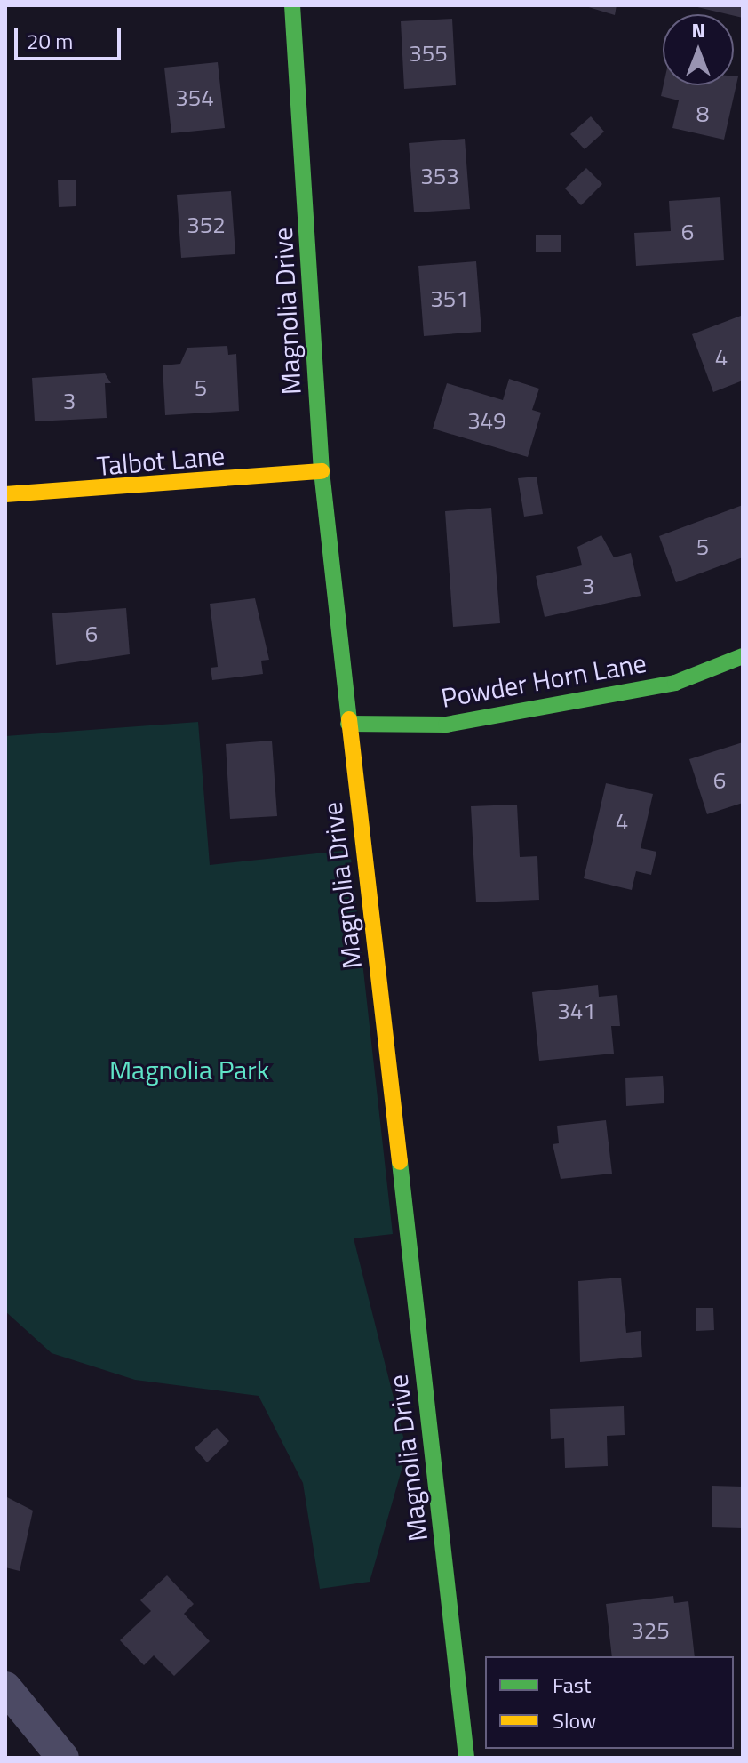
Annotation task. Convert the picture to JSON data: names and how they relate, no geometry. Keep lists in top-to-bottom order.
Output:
{
  "streets": {
    "street": ["Magnolia Drive", "Talbot Lane", "Powder Horn Lane"]
  },
  "crossings": [
    ["Magnolia Drive", "Talbot Lane"],
    ["Magnolia Drive", "Powder Horn Lane"]
  ],
  "parks": ["Magnolia Park"],
  "house_numbers": [
    "355",
    "354",
    "8",
    "353",
    "352",
    "6",
    "351",
    "4",
    "5",
    "3",
    "349",
    "5",
    "3",
    "6",
    "6",
    "4",
    "341",
    "325"
  ],
  "legend": ["Fast", "Slow"],
  "scale_bar": "20 m",
  "north": "top"
}
